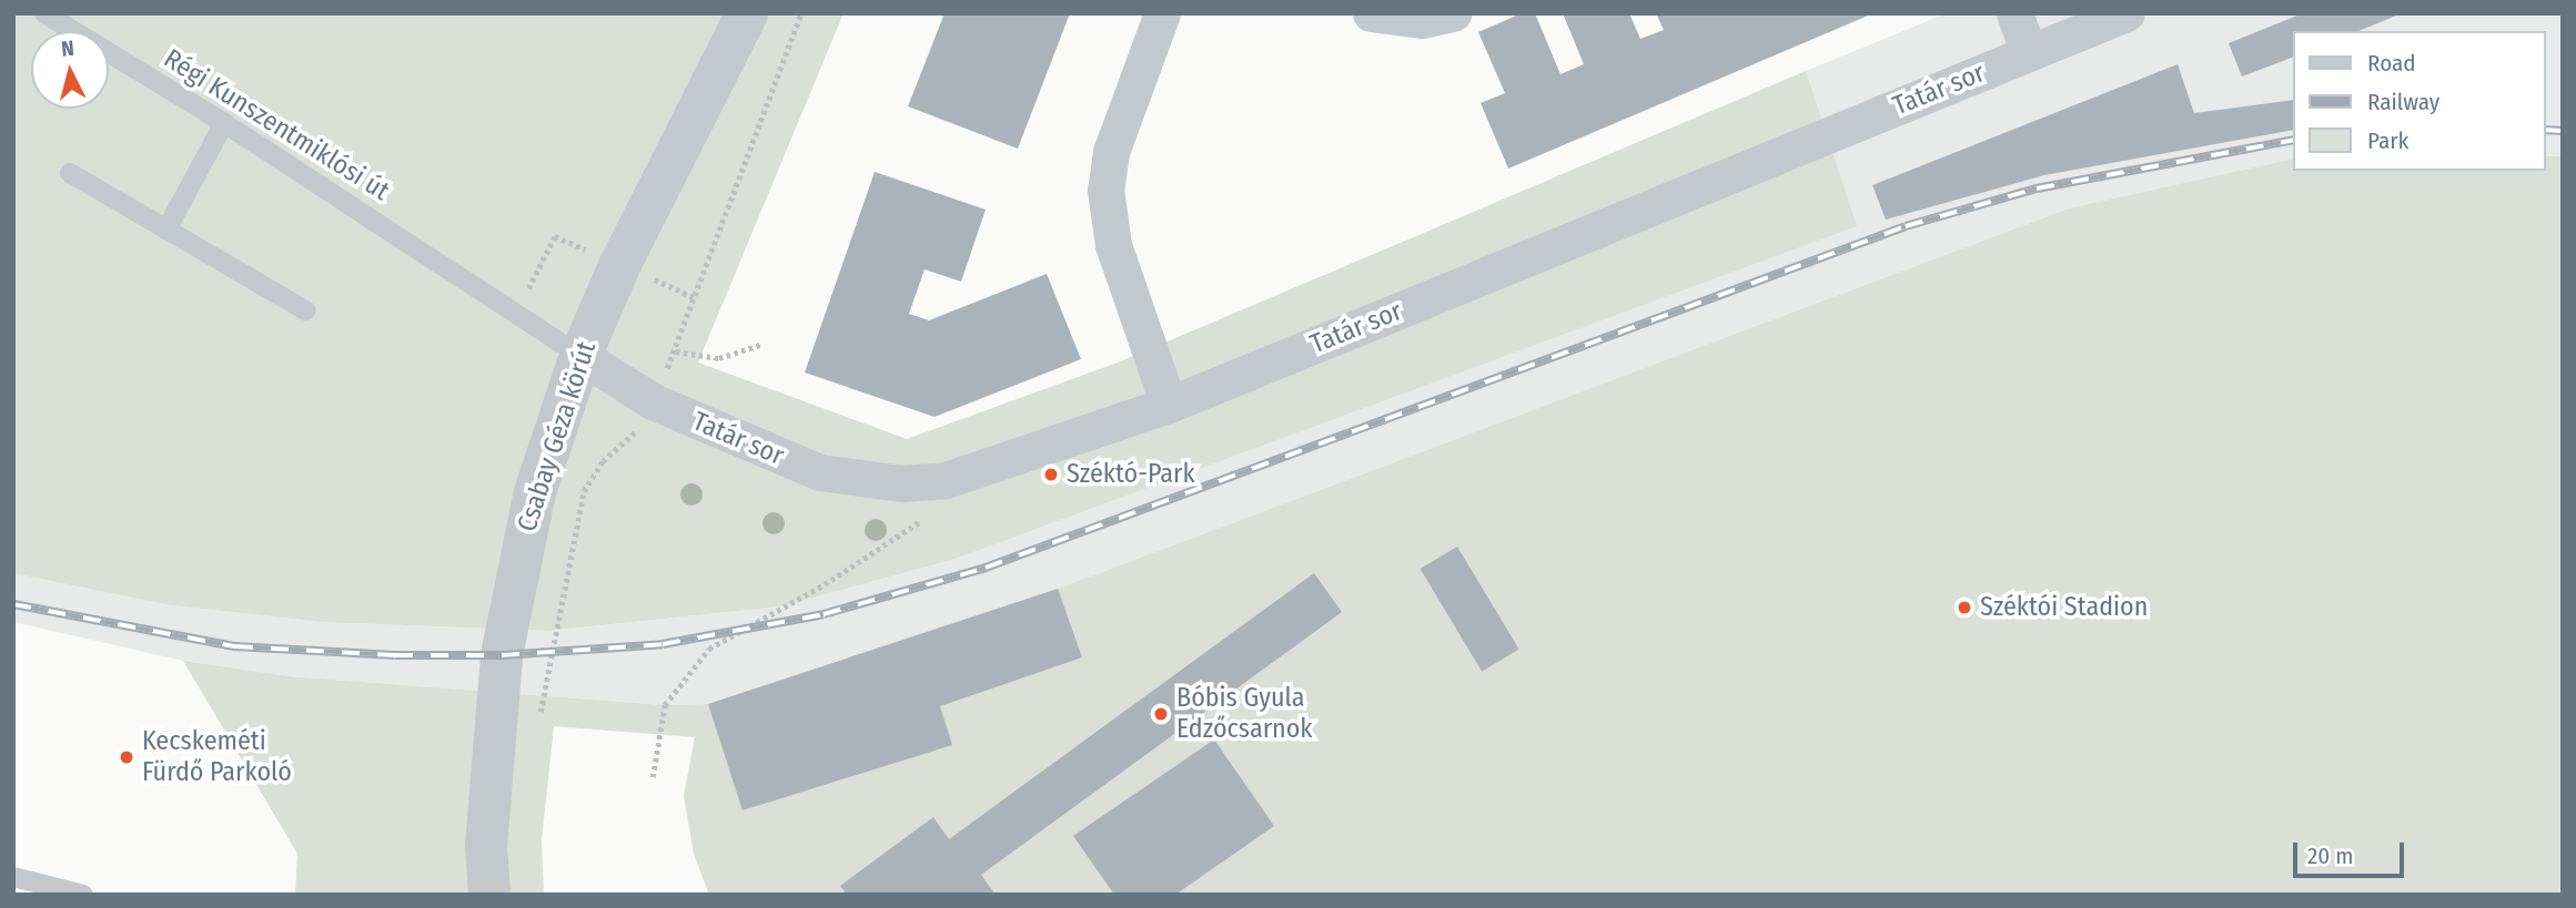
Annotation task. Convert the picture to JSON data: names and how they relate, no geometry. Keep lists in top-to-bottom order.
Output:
{
  "streets": {
    "street": ["Tatár sor", "Csabay Géza körút"],
    "lane": ["Régi Kunszentmiklósi út"]
  },
  "crossings": [
    ["Tatár sor", "Régi Kunszentmiklósi út"],
    ["Tatár sor", "Csabay Géza körút"],
    ["Régi Kunszentmiklósi út", "Csabay Géza körút"]
  ],
  "places": [
    "Széktó-Park",
    "Széktói Stadion",
    "Bóbis Gyula Edzőcsarnok",
    "Kecskeméti Fürdő Parkoló"
  ],
  "legend": ["Road", "Railway", "Park"],
  "scale_bar": "20 m",
  "north": "top"
}
